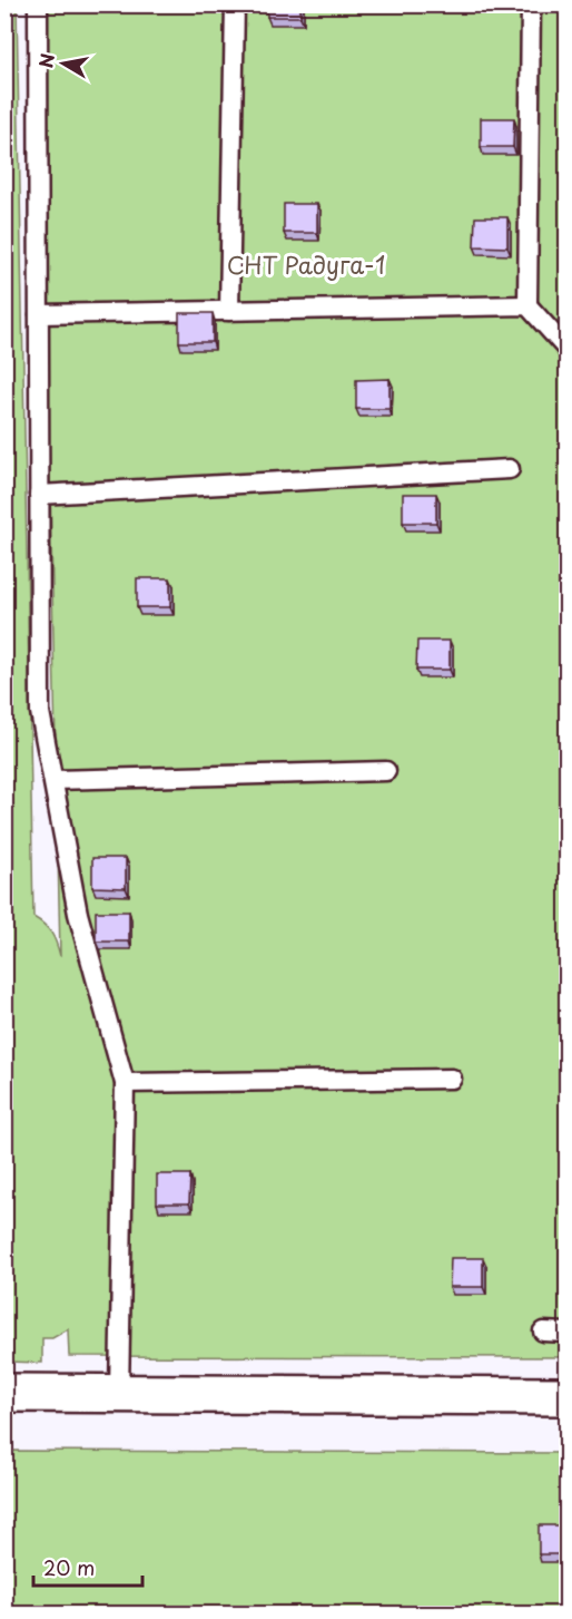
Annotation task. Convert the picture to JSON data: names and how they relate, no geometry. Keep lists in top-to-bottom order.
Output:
{
  "parks": ["СНТ Радуга-1"],
  "scale_bar": "20 m",
  "north": "left"
}
